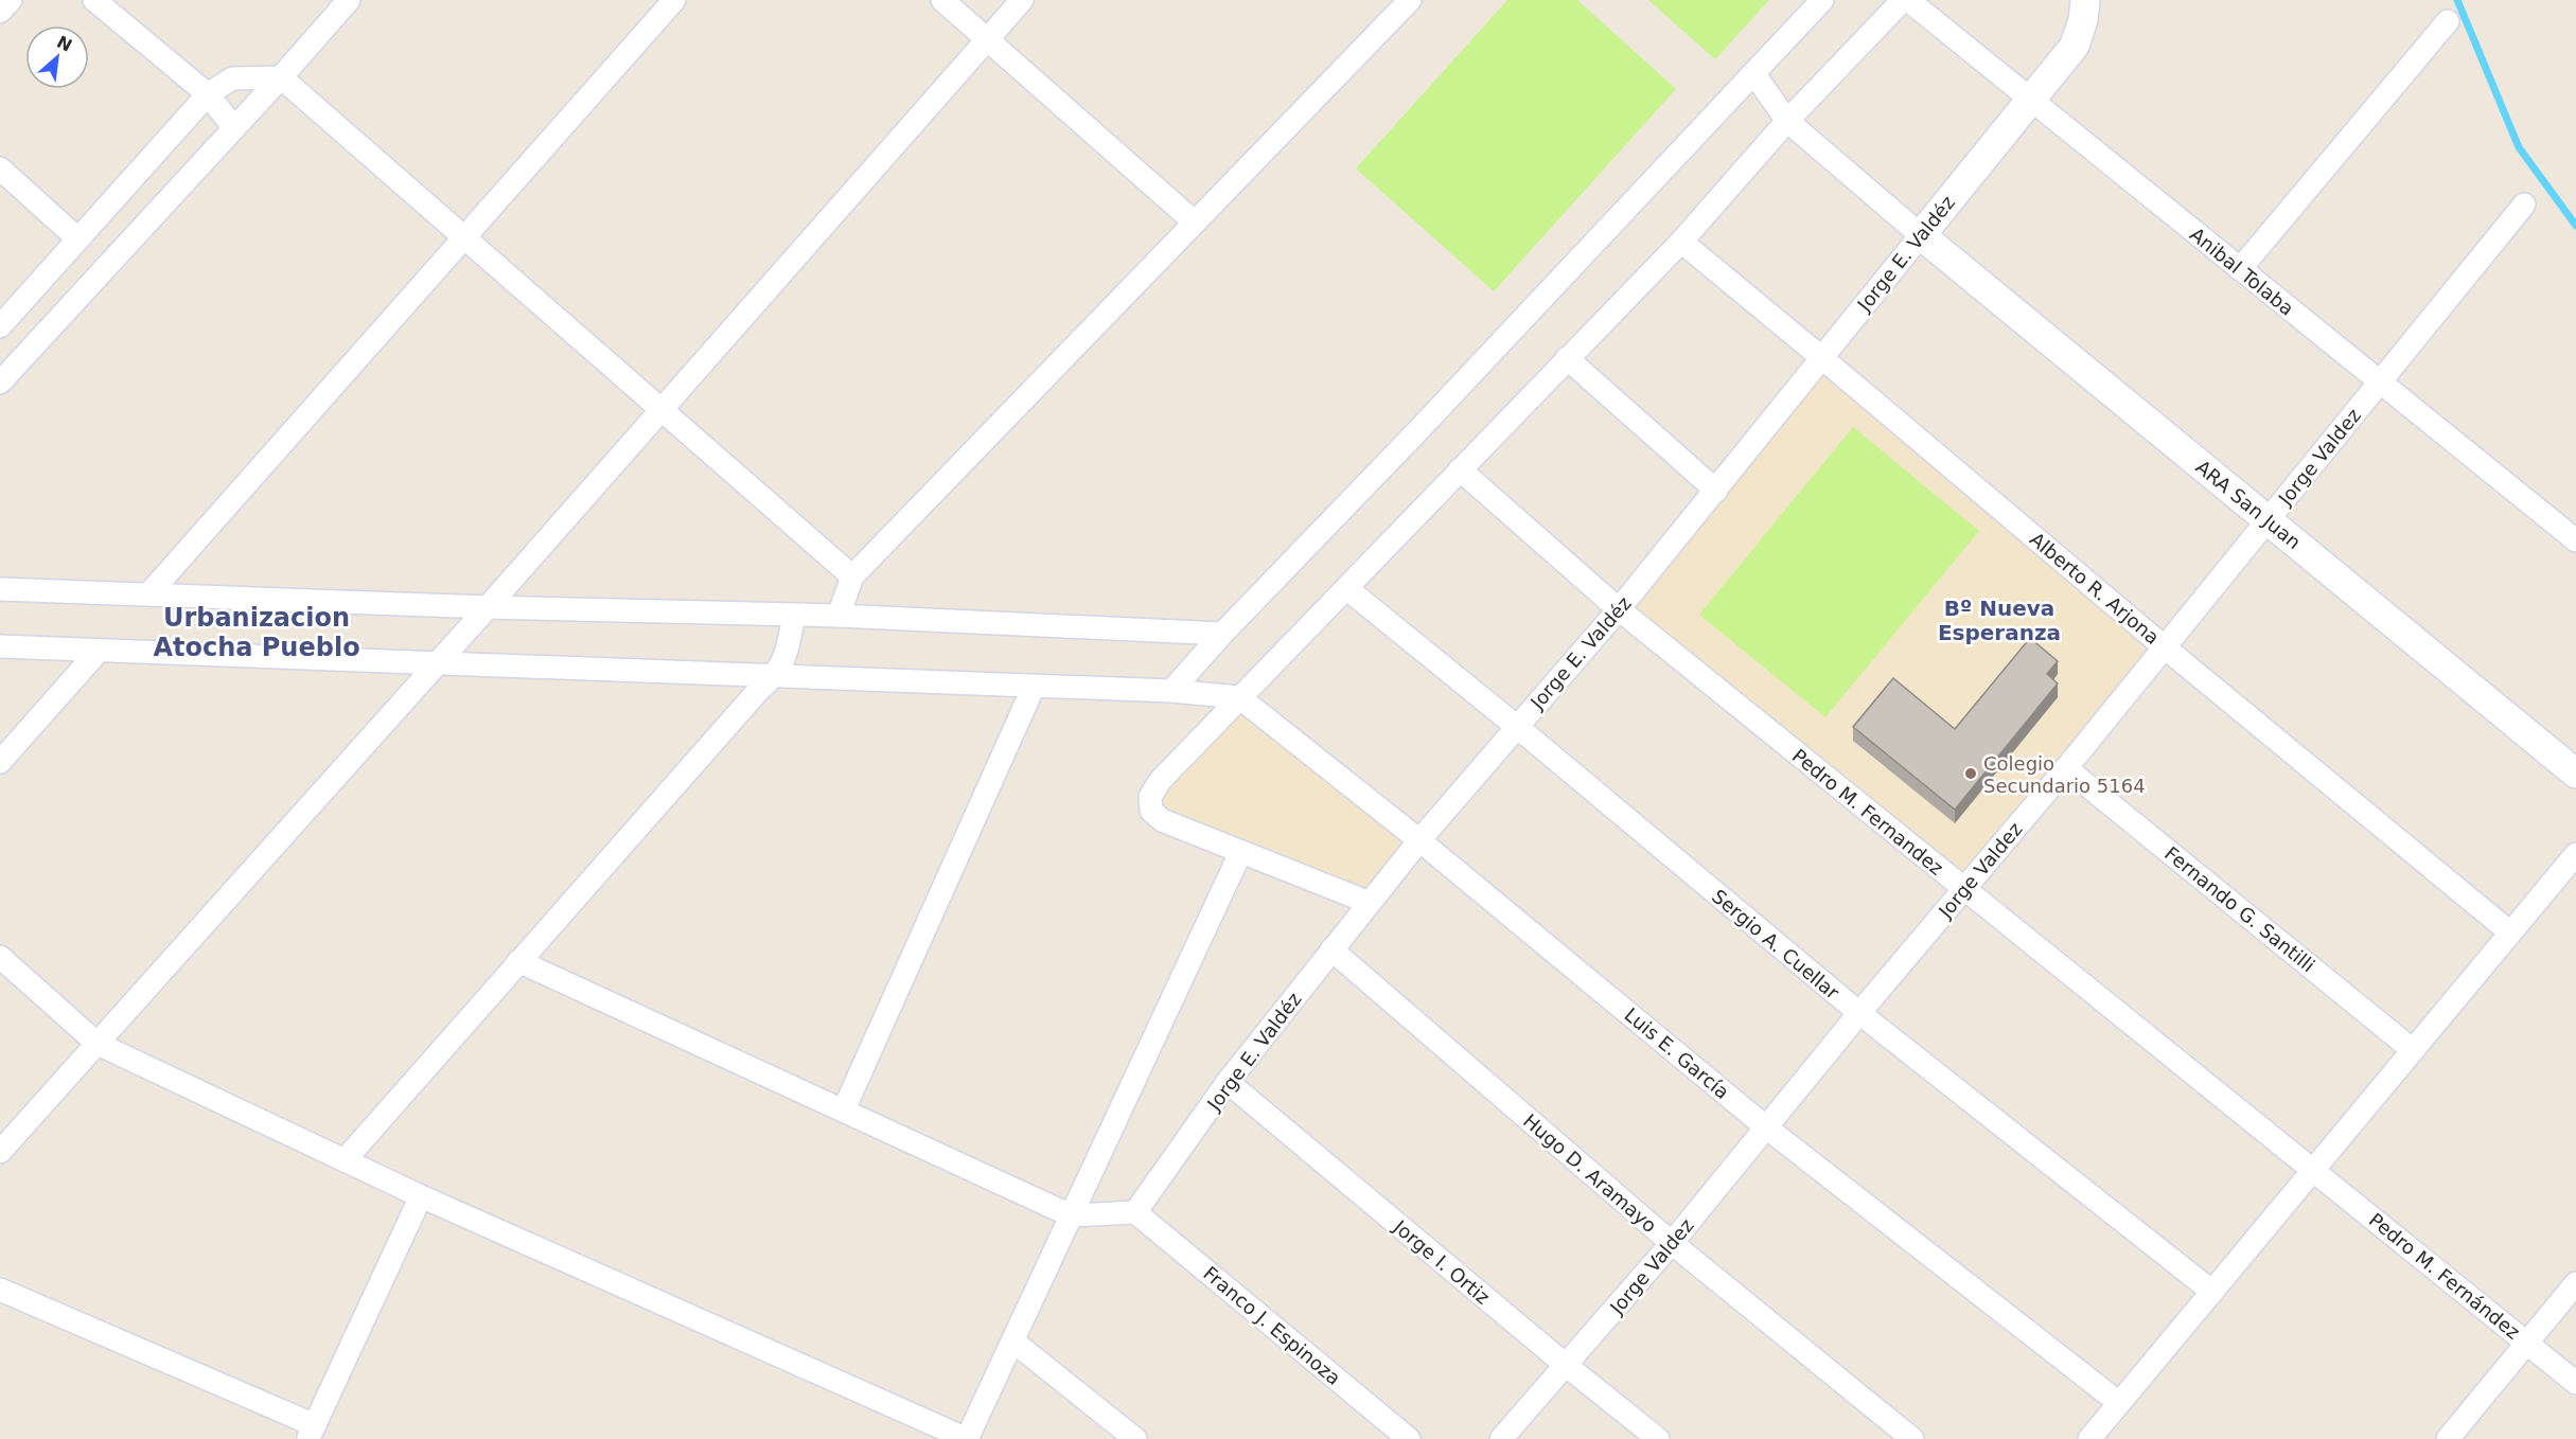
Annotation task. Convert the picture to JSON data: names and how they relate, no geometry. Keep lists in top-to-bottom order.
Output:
{
  "streets": {
    "street": [
      "Jorge E. Valdéz",
      "Anibal Tolaba",
      "Jorge Valdez",
      "ARA San Juan",
      "Alberto R. Arjona",
      "Pedro M. Fernandez",
      "Fernando G. Santilli",
      "Sergio A. Cuellar",
      "Luis E. García",
      "Hugo D. Aramayo",
      "Jorge I. Ortiz",
      "Pedro M. Fernández",
      "Franco J. Espinoza"
    ]
  },
  "crossings": [
    ["Jorge E. Valdéz", "Anibal Tolaba"],
    ["Jorge E. Valdéz", "ARA San Juan"],
    ["Jorge E. Valdéz", "Alberto R. Arjona"],
    ["Jorge E. Valdéz", "Pedro M. Fernandez"],
    ["Jorge E. Valdéz", "Sergio A. Cuellar"],
    ["Jorge E. Valdéz", "Luis E. García"],
    ["Jorge E. Valdéz", "Hugo D. Aramayo"],
    ["Jorge E. Valdéz", "Jorge I. Ortiz"],
    ["Jorge E. Valdéz", "Franco J. Espinoza"],
    ["Anibal Tolaba", "Jorge Valdez"],
    ["Jorge Valdez", "ARA San Juan"],
    ["Jorge Valdez", "Alberto R. Arjona"],
    ["Jorge Valdez", "Pedro M. Fernandez"],
    ["Jorge Valdez", "Fernando G. Santilli"],
    ["Jorge Valdez", "Sergio A. Cuellar"],
    ["Jorge Valdez", "Luis E. García"],
    ["Jorge Valdez", "Hugo D. Aramayo"],
    ["Jorge Valdez", "Jorge I. Ortiz"],
    ["Pedro M. Fernandez", "Pedro M. Fernández"]
  ],
  "districts": ["Bº Nueva Esperanza", "Urbanizacion Atocha Pueblo"],
  "places": ["Colegio Secundario 5164"],
  "north": "top right"
}
